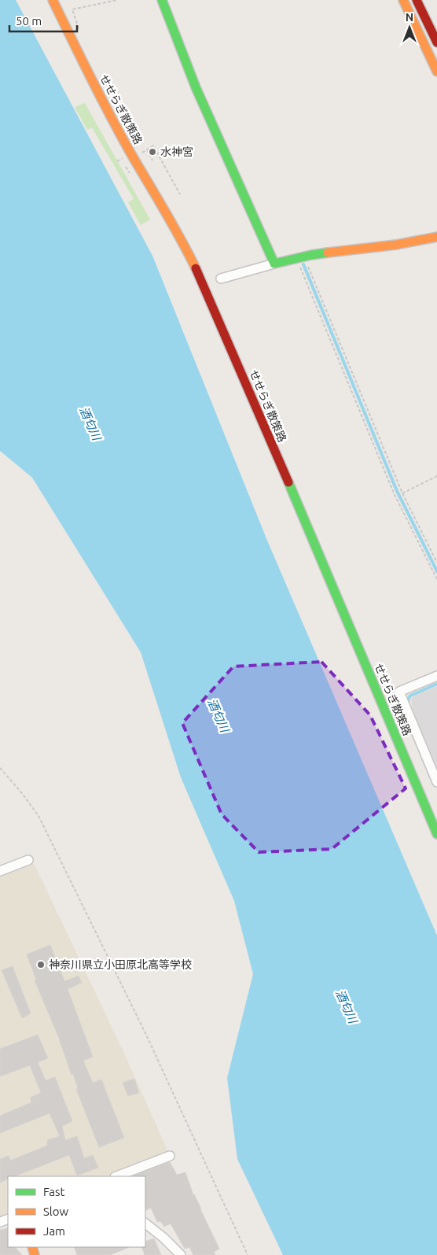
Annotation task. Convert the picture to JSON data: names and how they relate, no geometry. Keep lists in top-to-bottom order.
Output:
{
  "streets": {
    "street": ["せせらぎ散策路"]
  },
  "water": ["酒匂川"],
  "places": ["水神宮", "神奈川県立小田原北高等学校"],
  "legend": ["Fast", "Slow", "Jam"],
  "scale_bar": "50 m",
  "north": "top"
}
